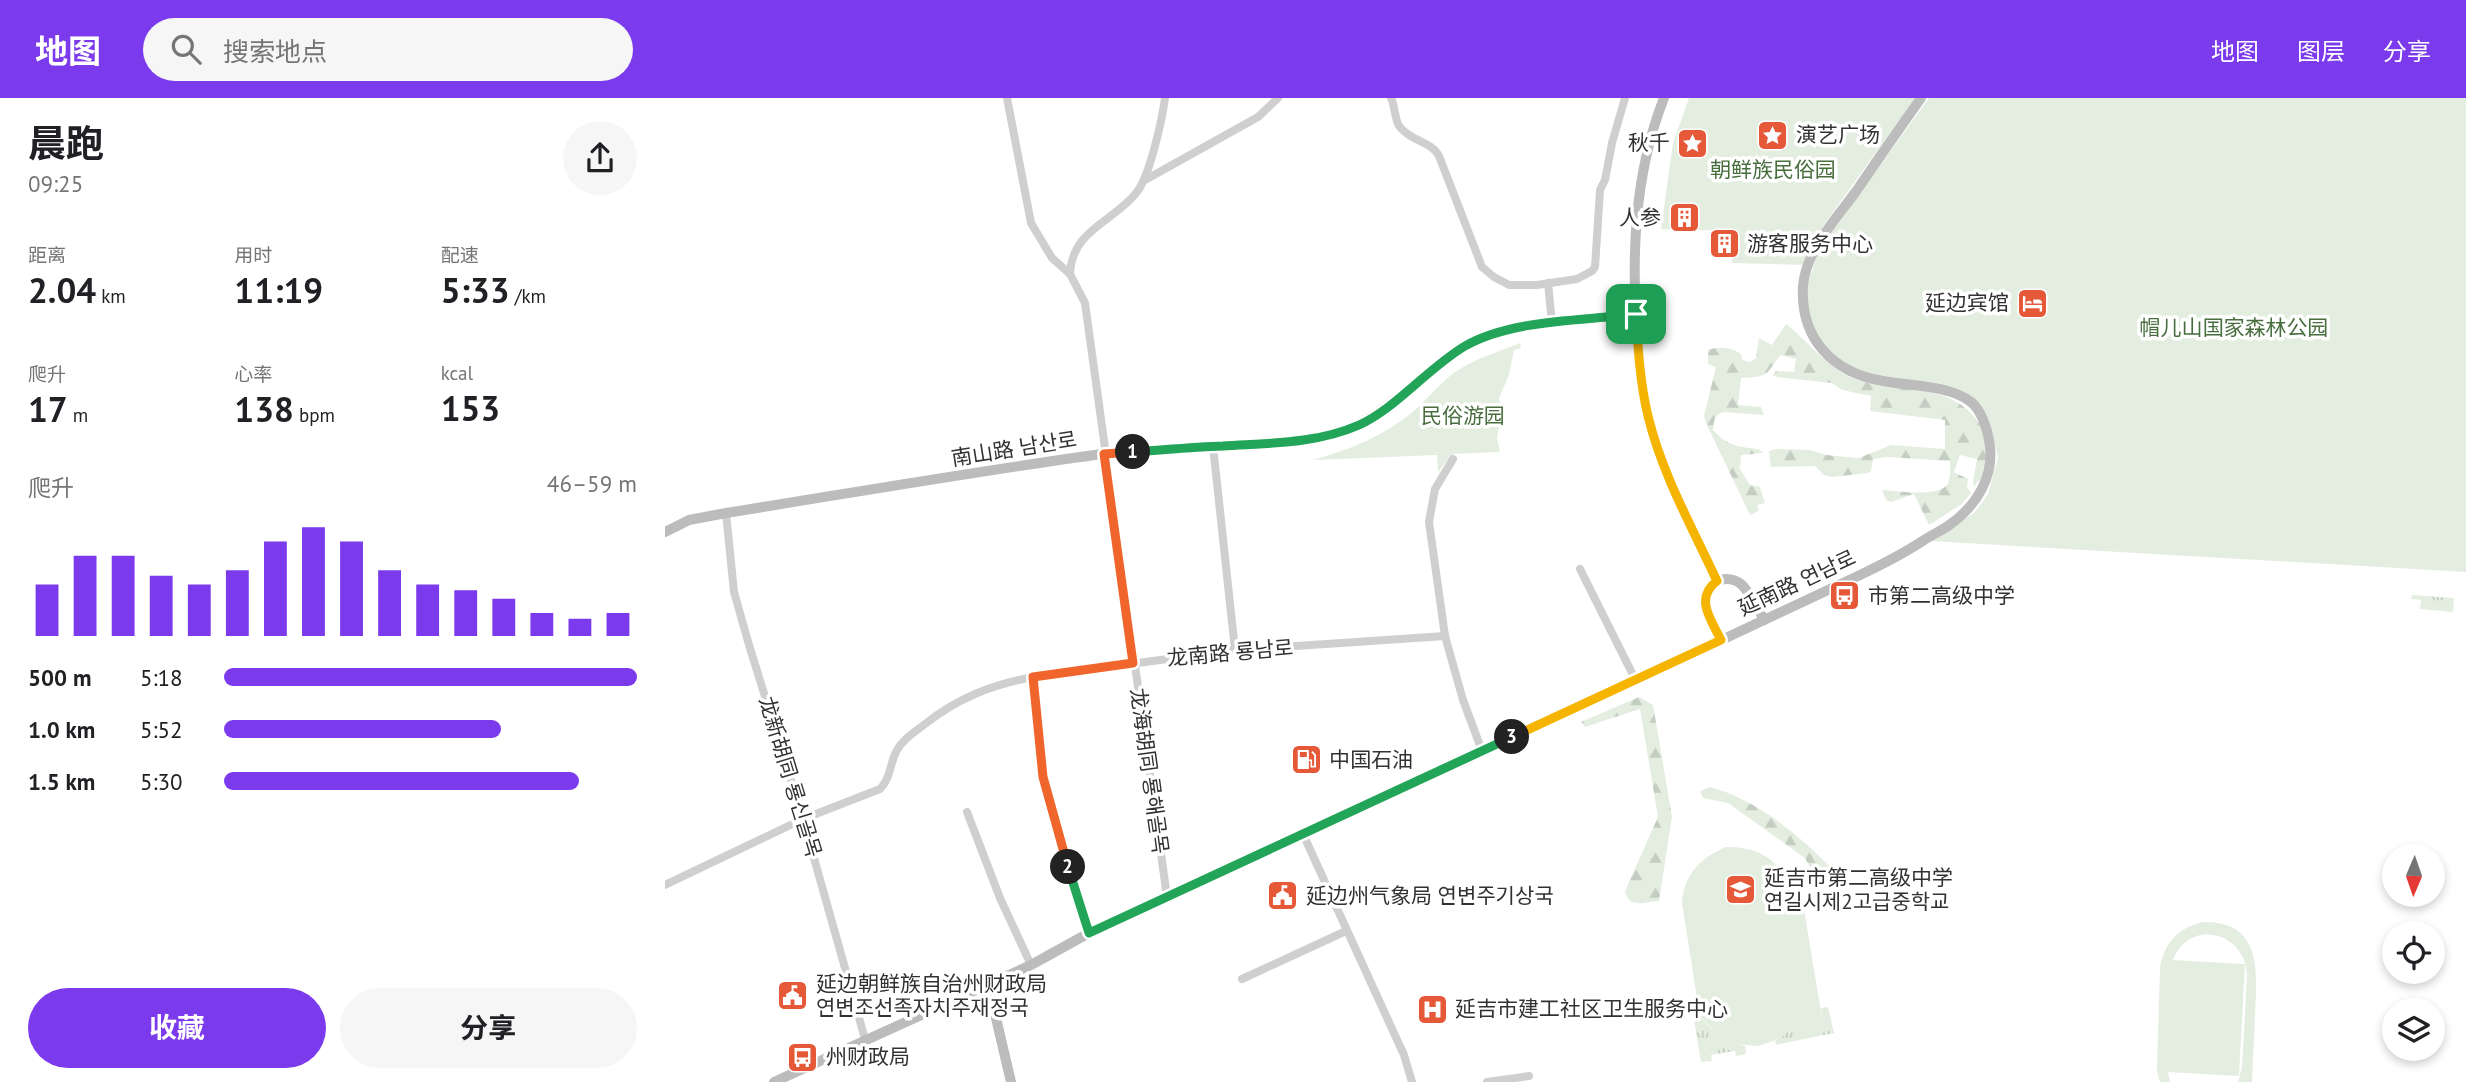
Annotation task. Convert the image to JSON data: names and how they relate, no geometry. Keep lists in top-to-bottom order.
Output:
{
  "streets": {
    "main road": ["南山路 남산로", "延南路 연남로"],
    "street": ["龙南路 룡남로", "龙海胡同 룡해골목", "龙新胡同 룡신골목"]
  },
  "crossings": [
    ["南山路 남산로", "龙海胡同 룡해골목"],
    ["南山路 남산로", "龙新胡同 룡신골목"],
    ["延南路 연남로", "龙海胡同 룡해골목"],
    ["延南路 연남로", "龙新胡同 룡신골목"],
    ["龙南路 룡남로", "龙海胡同 룡해골목"],
    ["龙南路 룡남로", "龙新胡同 룡신골목"]
  ],
  "parks": ["朝鲜族民俗园", "帽儿山国家森林公园", "民俗游园"],
  "places": {
    "place": ["演艺广场", "秋千"],
    "building": ["人参", "游客服务中心"],
    "hotel": ["延边宾馆"],
    "bus stop": ["市第二高级中学", "州财政局"],
    "fuel station": ["中国石油"],
    "school or university": ["延吉市第二高级中学 연길시제2고급중학교"],
    "public building": ["延边州气象局 연변주기상국", "延边朝鲜族自治州财政局 연변조선족자치주재정국"],
    "hospital": ["延吉市建工社区卫生服务中心"]
  },
  "north": "bottom",
  "page": {
    "header": "地图",
    "search": "搜索地点",
    "nav": ["地图", "图层", "分享"],
    "heading": ["晨跑", "09:25"],
    "stats": [
      ["距离", "2.04 km"],
      ["用时", "11:19"],
      ["配速", "5:33 /km"],
      ["爬升", "17 m"],
      ["心率", "138 bpm"],
      ["kcal", "153"]
    ],
    "pins": ["1", "3", "2"],
    "chart": ["爬升", "46–59 m"],
    "list": [
      {
        "name": "500 m",
        "note": "5:18"
      },
      {
        "name": "1.0 km",
        "note": "5:52"
      },
      {
        "name": "1.5 km",
        "note": "5:30"
      }
    ],
    "buttons": ["收藏", "分享"]
  }
}
